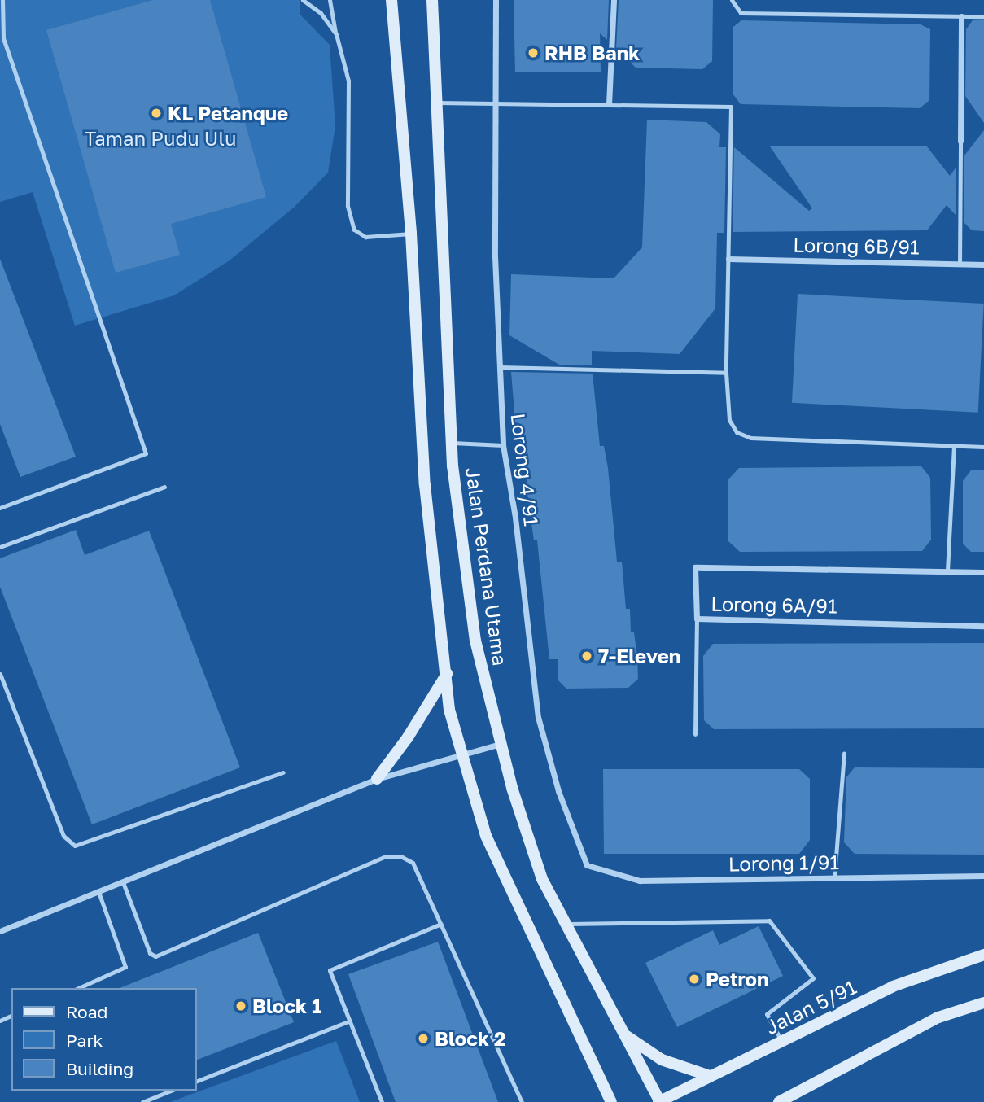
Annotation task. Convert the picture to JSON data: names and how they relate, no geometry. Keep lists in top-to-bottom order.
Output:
{
  "streets": {
    "street": [
      "Lorong 6B/91",
      "Lorong 4/91",
      "Jalan Perdana Utama",
      "Lorong 6A/91",
      "Lorong 1/91",
      "Jalan 5/91"
    ]
  },
  "crossings": [
    ["Lorong 4/91", "Lorong 1/91"],
    ["Jalan Perdana Utama", "Jalan 5/91"]
  ],
  "parks": ["Taman Pudu Ulu"],
  "places": [
    "RHB Bank",
    "KL Petanque",
    "7-Eleven",
    "Petron",
    "Block 1",
    "Block 2"
  ],
  "legend": ["Road", "Park", "Building"]
}
